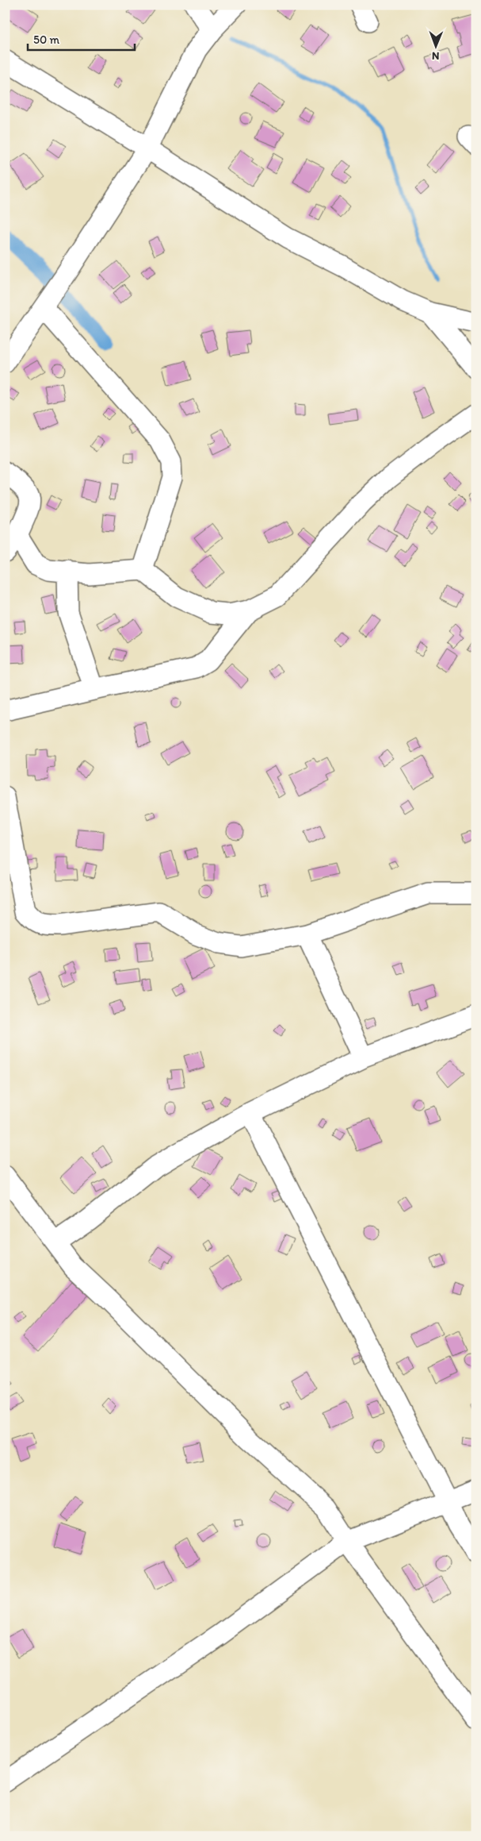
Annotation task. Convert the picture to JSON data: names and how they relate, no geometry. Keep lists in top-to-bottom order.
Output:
{
  "scale_bar": "50 m",
  "north": "bottom"
}
